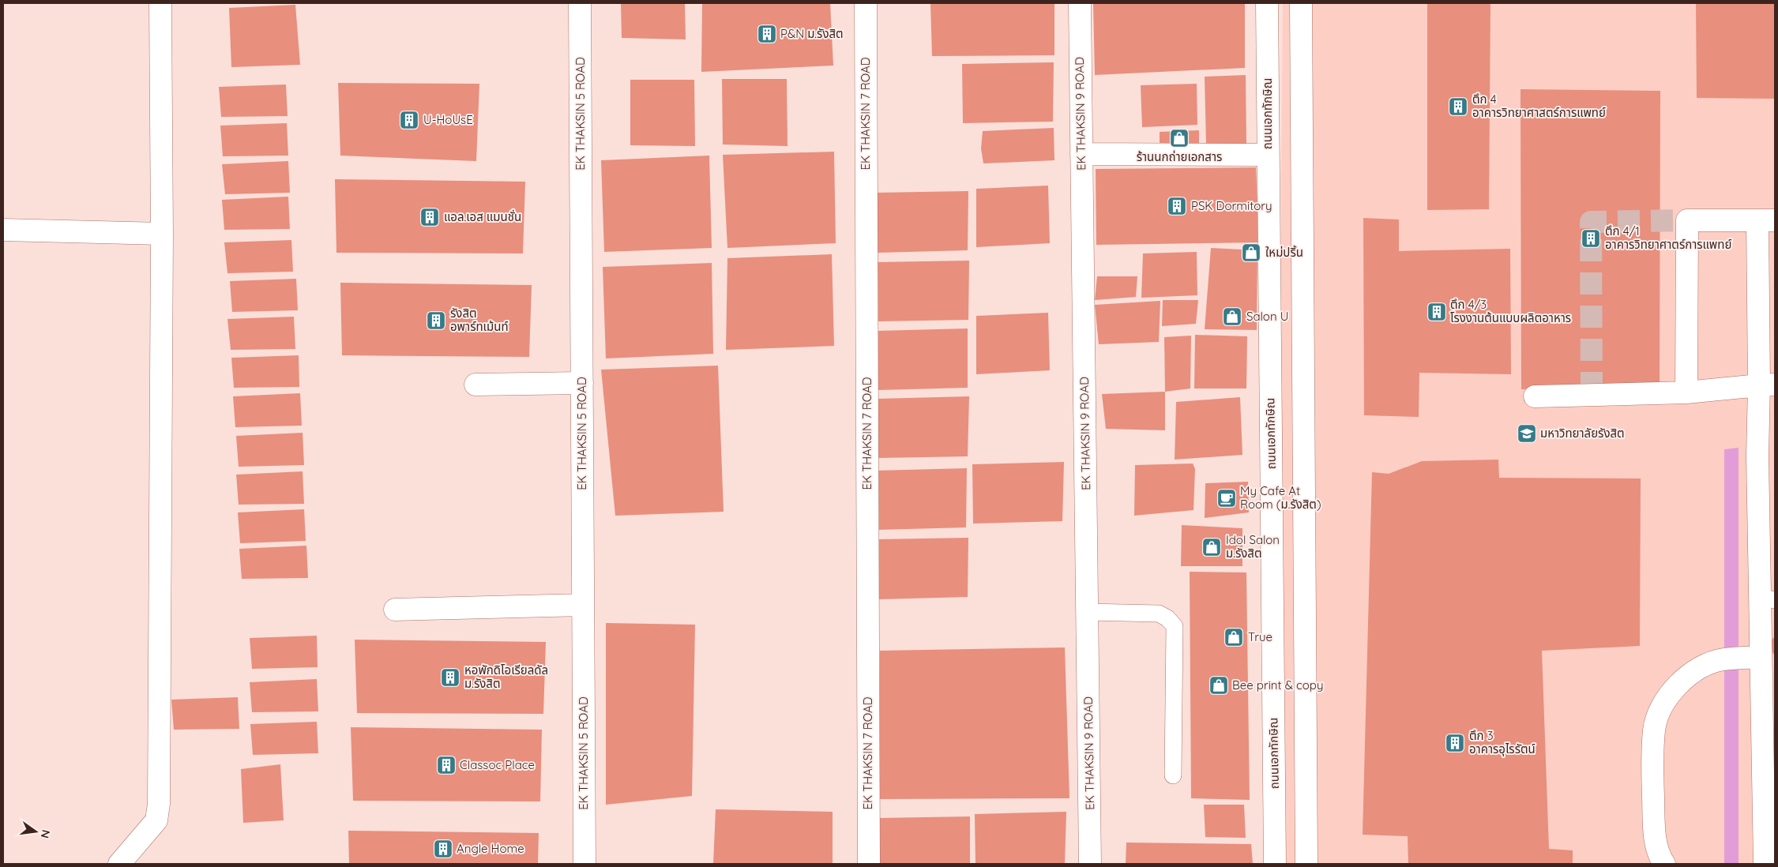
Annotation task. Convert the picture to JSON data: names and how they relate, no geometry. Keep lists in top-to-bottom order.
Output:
{
  "streets": {
    "street": [
      "EK THAKSIN 5 ROAD",
      "EK THAKSIN 7 ROAD",
      "EK THAKSIN 9 ROAD",
      "ถนนเอกทักษิณ"
    ]
  },
  "places": {
    "building": [
      "P&N ม.รังสิต",
      "ตึก 4 อาคารวิทยาศาสตร์การแพทย์",
      "U-HoUsE",
      "PSK Dormitory",
      "แอล.เอส แมนชั่น",
      "ตึก 4/1 อาคารวิทยาศาตร์การแพทย์",
      "ตึก 4/3 โรงงานต้นแบบผลิตอาหาร",
      "รังสิต อพาร์ทเม้นท์",
      "หอพักดิโอเรียลดัล ม.รังสิต",
      "ตึก 3 อาคารอุไรรัตน์",
      "Classoc Place",
      "Angle Home"
    ],
    "shop": [
      "ร้านนกถ่ายเอกสาร",
      "ใหม่ปริ้น",
      "Salon U",
      "Idol Salon ม.รังสิต",
      "True",
      "Bee print & copy"
    ],
    "school or university": ["มหาวิทยาลัยรังสิต"],
    "cafe": ["My Cafe At Room (ม.รังสิต)"]
  },
  "north": "right"
}
